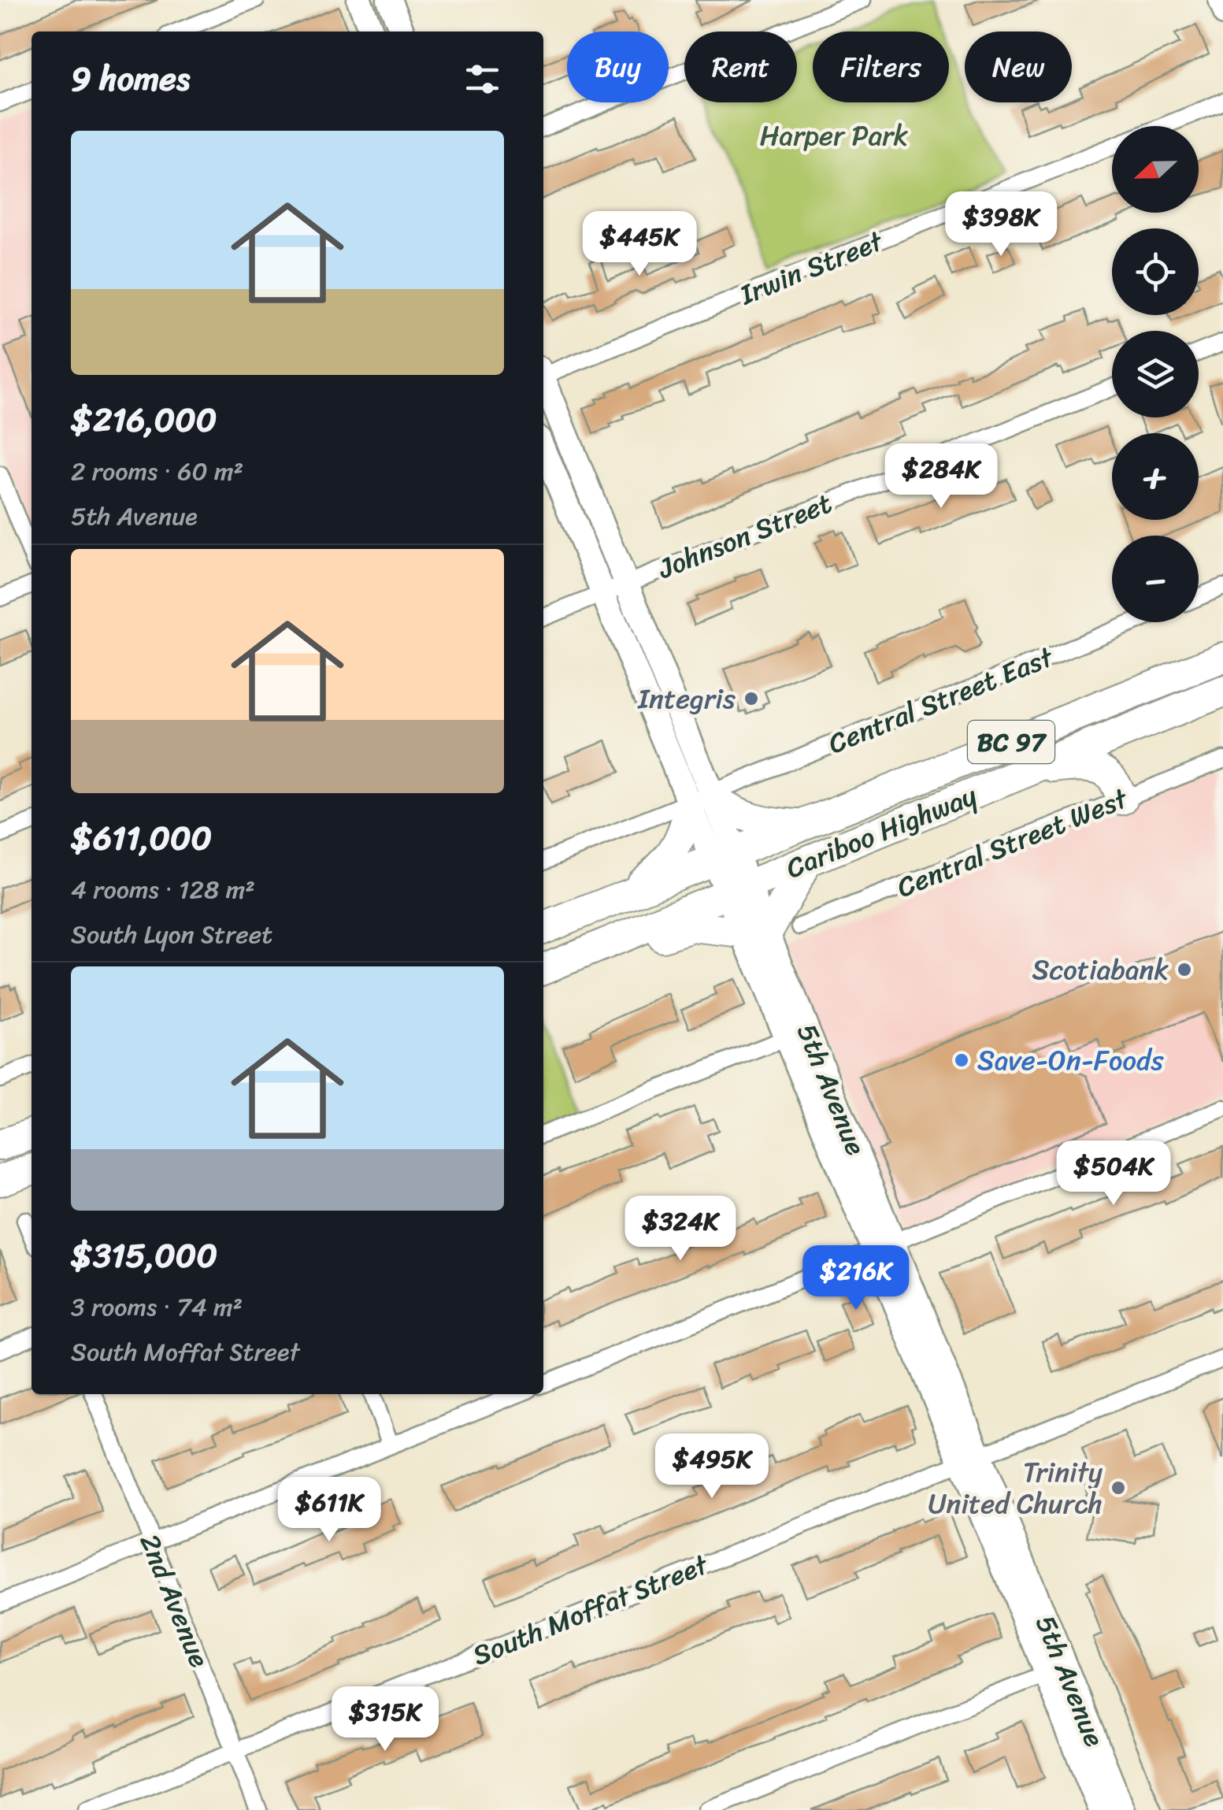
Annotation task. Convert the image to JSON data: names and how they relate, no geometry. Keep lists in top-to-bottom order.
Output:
{
  "streets": {
    "highway": ["BC 97", "Cariboo Highway"],
    "main road": ["5th Avenue"],
    "street": [
      "Irwin Street",
      "Johnson Street",
      "Central Street East",
      "Central Street West",
      "2nd Avenue",
      "South Moffat Street"
    ]
  },
  "crossings": [
    ["Johnson Street", "5th Avenue"],
    ["Central Street East", "5th Avenue"],
    ["Cariboo Highway", "5th Avenue"],
    ["5th Avenue", "South Moffat Street"],
    ["2nd Avenue", "South Moffat Street"]
  ],
  "parks": ["Harper Park"],
  "places": [
    "Integris",
    "Scotiabank",
    "Save-On-Foods",
    "Trinity United Church"
  ],
  "north": "left",
  "page": {
    "chip": [
      "Buy",
      "Rent",
      "Filters",
      "New"
    ],
    "heading": "9 homes",
    "map_buttons": ["+", "−"],
    "list": [
      {
        "name": "$216,000",
        "note": "2 rooms · 60 m² · 5th Avenue"
      },
      {
        "name": "$611,000",
        "note": "4 rooms · 128 m² · South Lyon Street"
      },
      {
        "name": "$315,000",
        "note": "3 rooms · 74 m² · South Moffat Street"
      }
    ],
    "price": [
      "$398K",
      "$445K",
      "$284K",
      "$504K",
      "$324K",
      "$216K",
      "$495K",
      "$611K",
      "$315K"
    ]
  }
}
